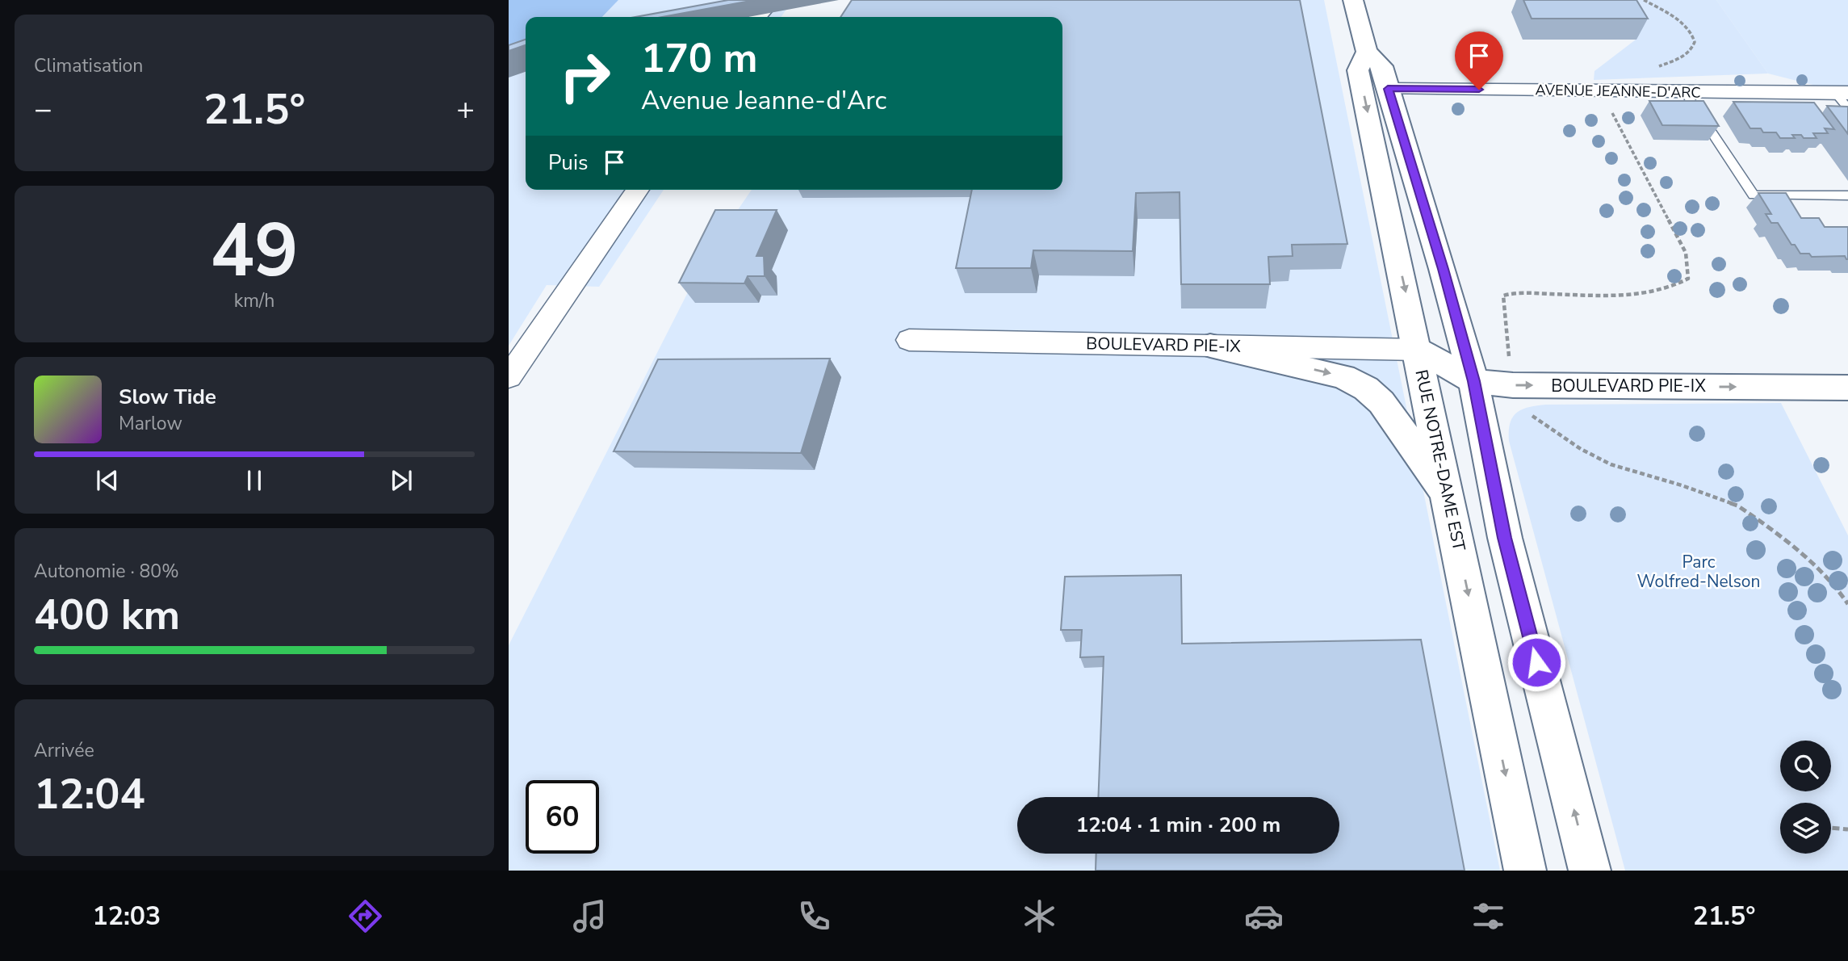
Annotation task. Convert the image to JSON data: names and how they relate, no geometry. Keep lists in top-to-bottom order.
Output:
{
  "streets": {
    "main road": ["BOULEVARD PIE-IX", "RUE NOTRE-DAME EST"],
    "street": ["AVENUE JEANNE-D'ARC"]
  },
  "crossings": [
    ["BOULEVARD PIE-IX", "RUE NOTRE-DAME EST"]
  ],
  "parks": ["Parc Wolfred-Nelson"],
  "page": {
    "tile": [
      "Climatisation",
      ["49", "km/h"],
      ["Autonomie · 80%", "400 km"],
      ["Arrivée", "12:04"]
    ],
    "turn": ["170 m", "Avenue Jeanne-d'Arc"],
    "heat": ["−", "21.5°", "+"],
    "then": "Puis",
    "song": ["Slow Tide", "Marlow"],
    "limit": "60",
    "trip": "12:04 · 1 min · 200 m",
    "tabs": ["12:03", "21.5°"]
  }
}
